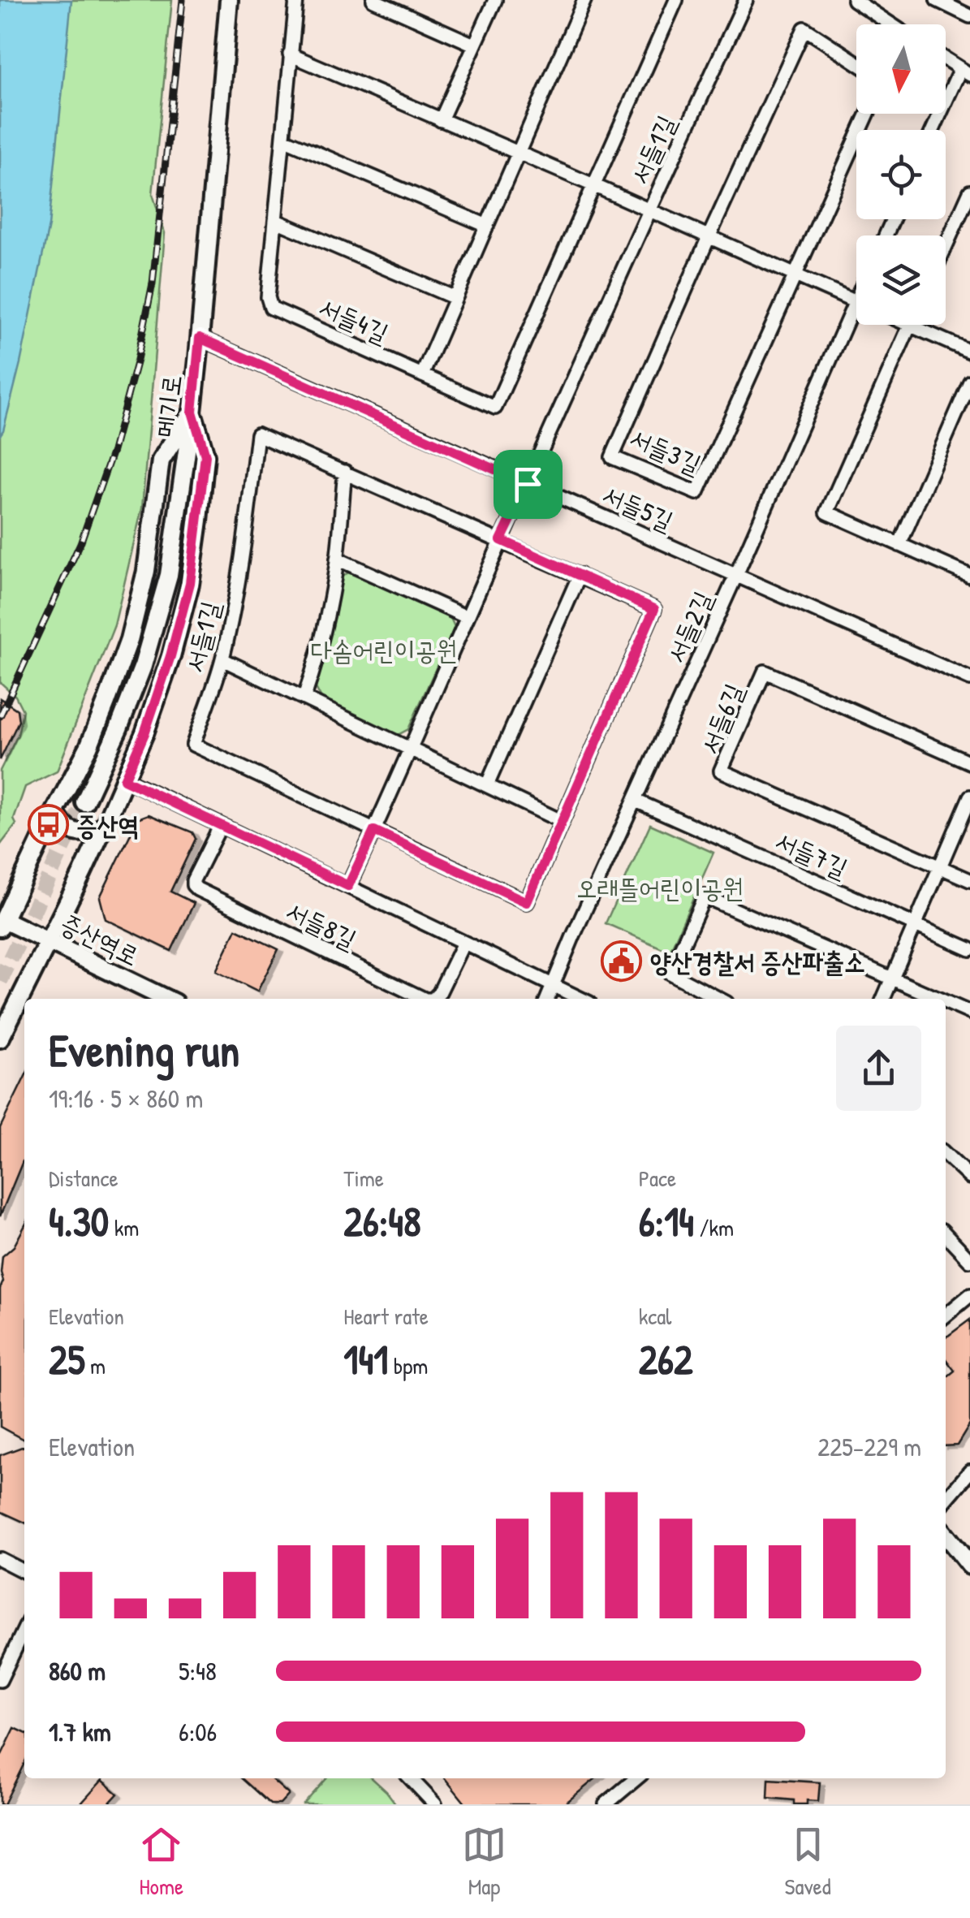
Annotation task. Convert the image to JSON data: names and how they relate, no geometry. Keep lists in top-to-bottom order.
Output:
{
  "streets": {
    "street": [
      "서들1길",
      "서들4길",
      "메기로",
      "서들3길",
      "서들5길",
      "서들2길",
      "서들6길",
      "서들7길",
      "서들8길",
      "증산역로"
    ]
  },
  "crossings": [
    ["서들1길", "서들5길"],
    ["서들1길", "서들8길"],
    ["메기로", "서들5길"],
    ["서들5길", "서들2길"],
    ["서들2길", "서들7길"],
    ["서들2길", "서들8길"]
  ],
  "parks": ["다솜어린이공원", "오래뜰어린이공원"],
  "places": {
    "bus stop": ["증산역"],
    "public building": ["양산경찰서 증산파출소"]
  },
  "north": "bottom",
  "page": {
    "heading": ["Evening run", "19:16 · 5 × 860 m"],
    "stats": [
      ["Distance", "4.30 km"],
      ["Time", "26:48"],
      ["Pace", "6:14 /km"],
      ["Elevation", "25 m"],
      ["Heart rate", "141 bpm"],
      ["kcal", "262"]
    ],
    "chart": ["Elevation", "225–229 m"],
    "list": [
      {
        "name": "860 m",
        "note": "5:48"
      },
      {
        "name": "1.7 km",
        "note": "6:06"
      }
    ],
    "tabs": ["Home", "Map", "Saved"]
  }
}
